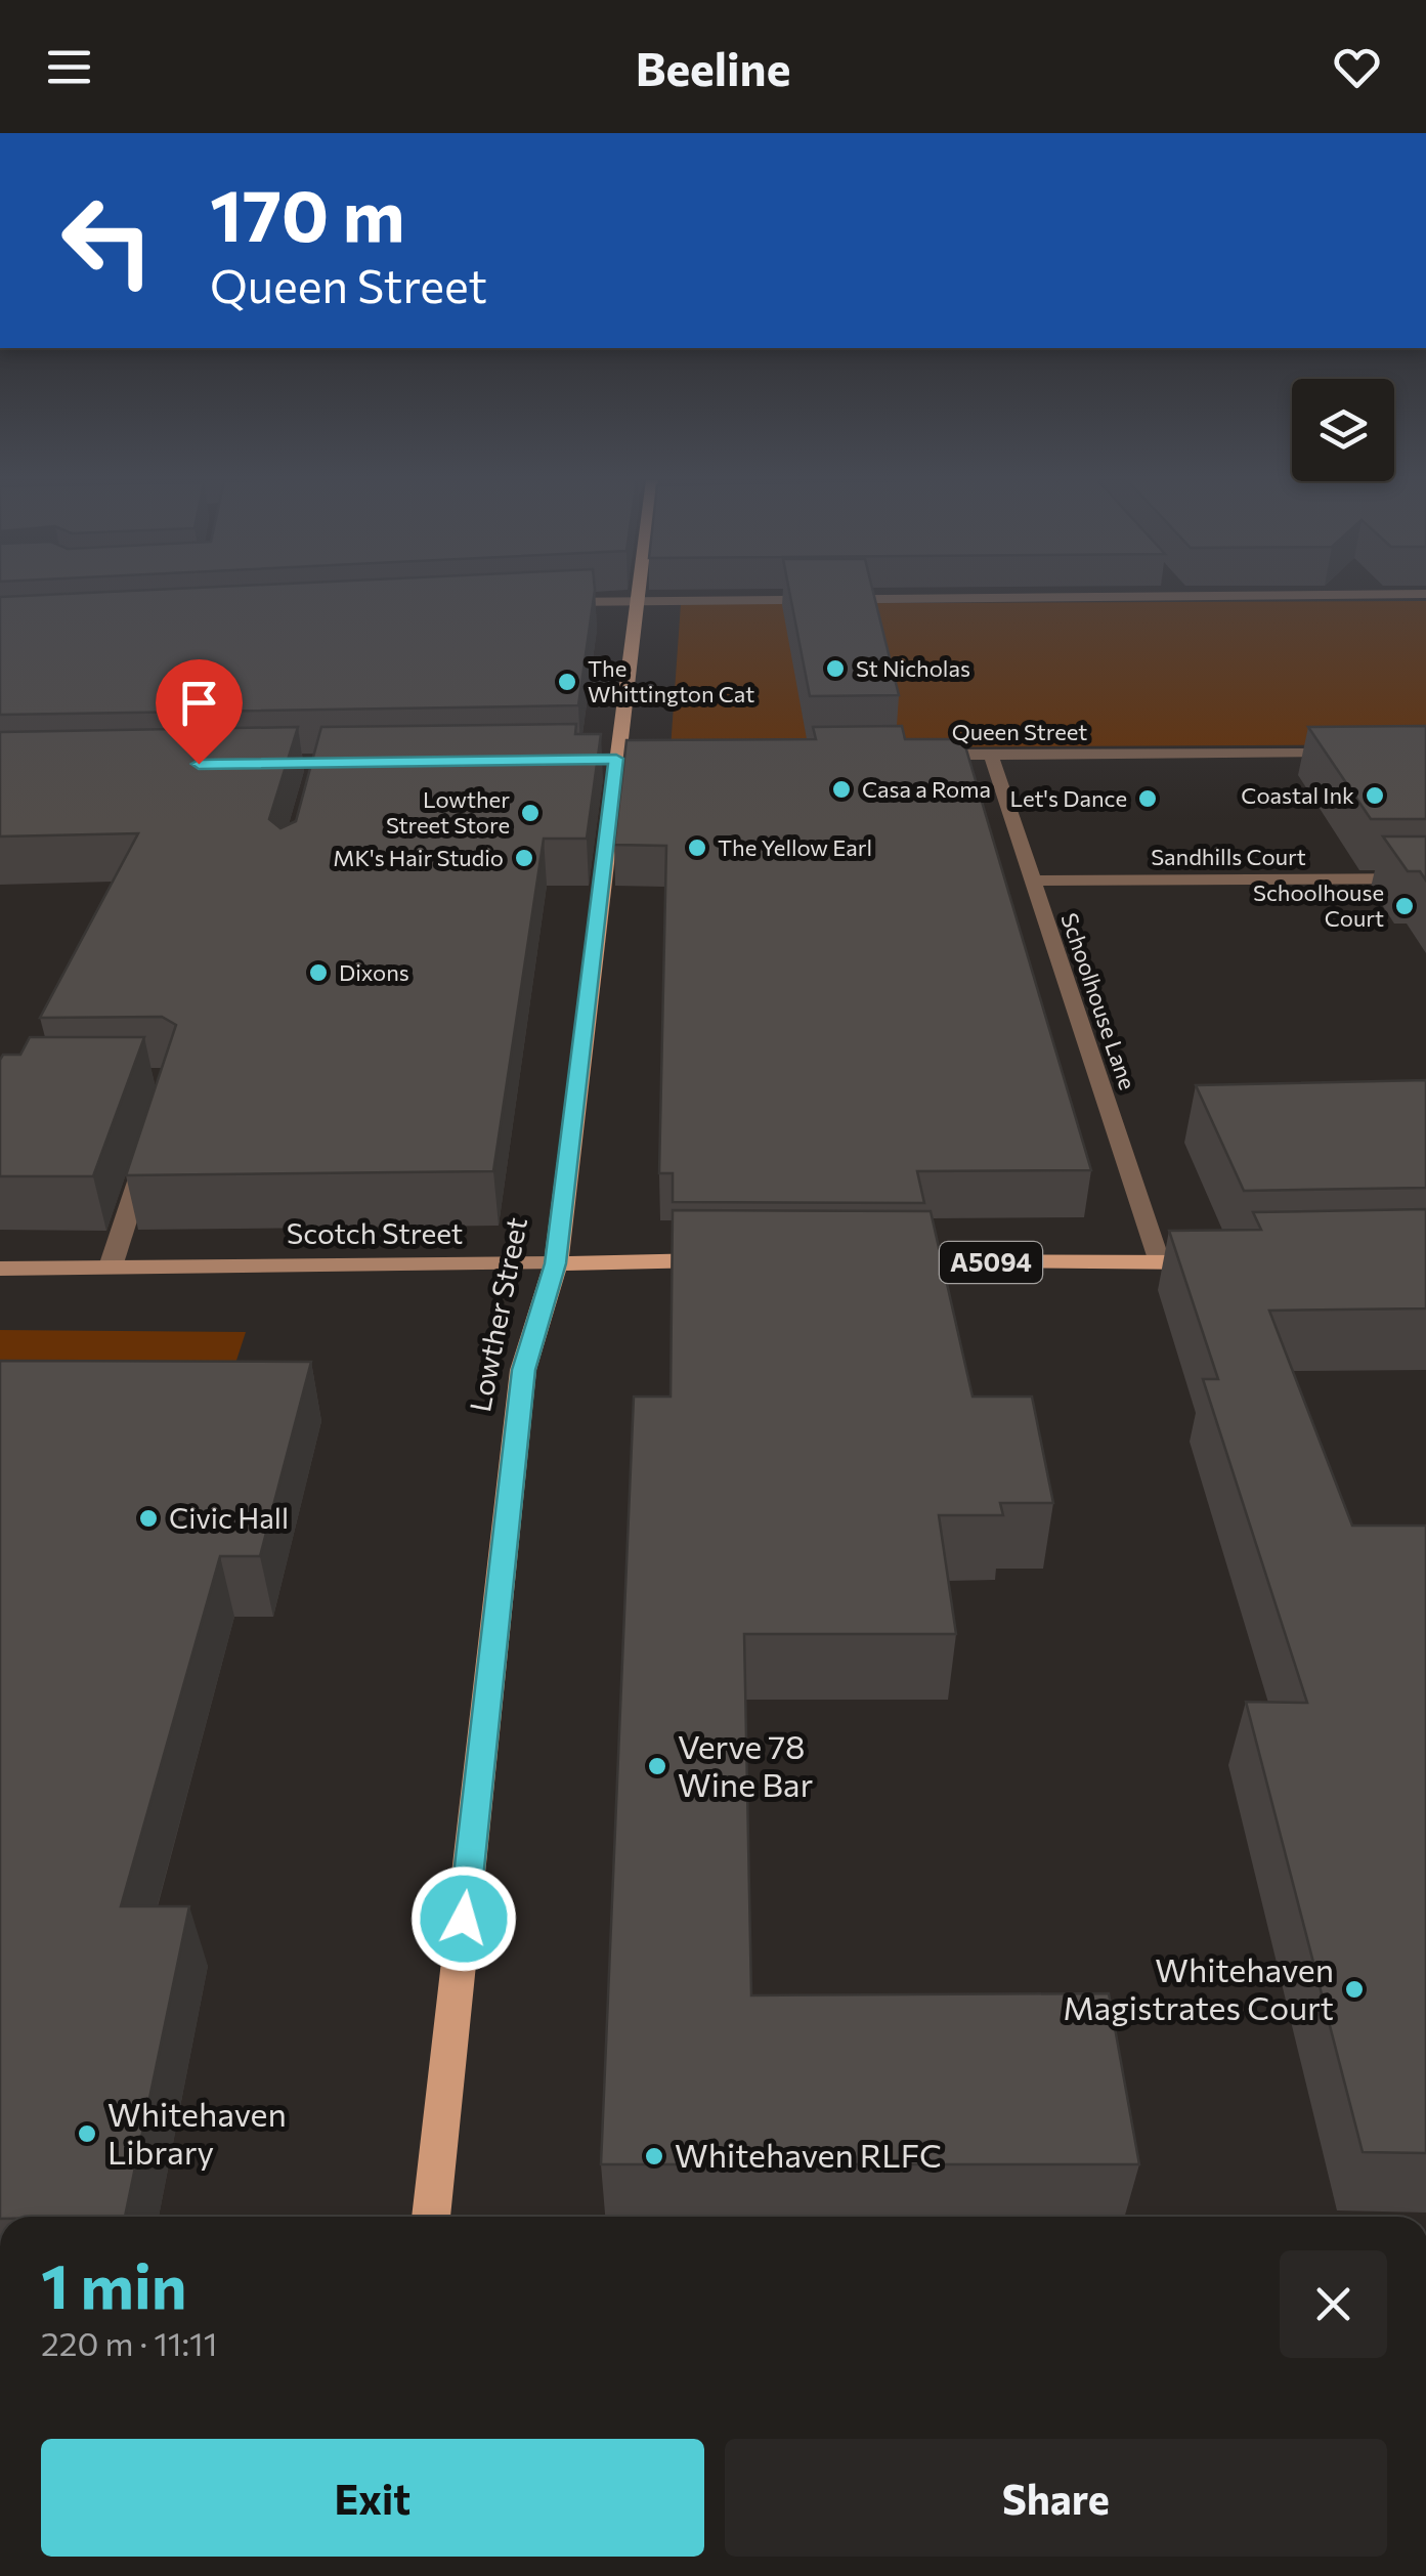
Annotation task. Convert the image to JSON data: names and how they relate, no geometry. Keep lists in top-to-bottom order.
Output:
{
  "streets": {
    "main road": ["Scotch Street", "A5094", "Lowther Street"],
    "street": ["Queen Street", "Sandhills Court", "Schoolhouse Lane"]
  },
  "crossings": [
    ["Queen Street", "Schoolhouse Lane"],
    ["Sandhills Court", "Schoolhouse Lane"],
    ["Schoolhouse Lane", "A5094"],
    ["Scotch Street", "Lowther Street"]
  ],
  "places": [
    "St Nicholas",
    "The Whittington Cat",
    "Casa a Roma",
    "Coastal Ink",
    "Let's Dance",
    "Lowther Street Store",
    "The Yellow Earl",
    "MK's Hair Studio",
    "Schoolhouse Court",
    "Dixons",
    "Civic Hall",
    "Verve 78 Wine Bar",
    "Whitehaven Magistrates Court",
    "Whitehaven Library",
    "Whitehaven RLFC"
  ],
  "page": {
    "header": "Beeline",
    "turn": ["170 m", "Queen Street"],
    "heading": ["1 min", "220 m · 11:11"],
    "buttons": ["Exit", "Share"]
  }
}
